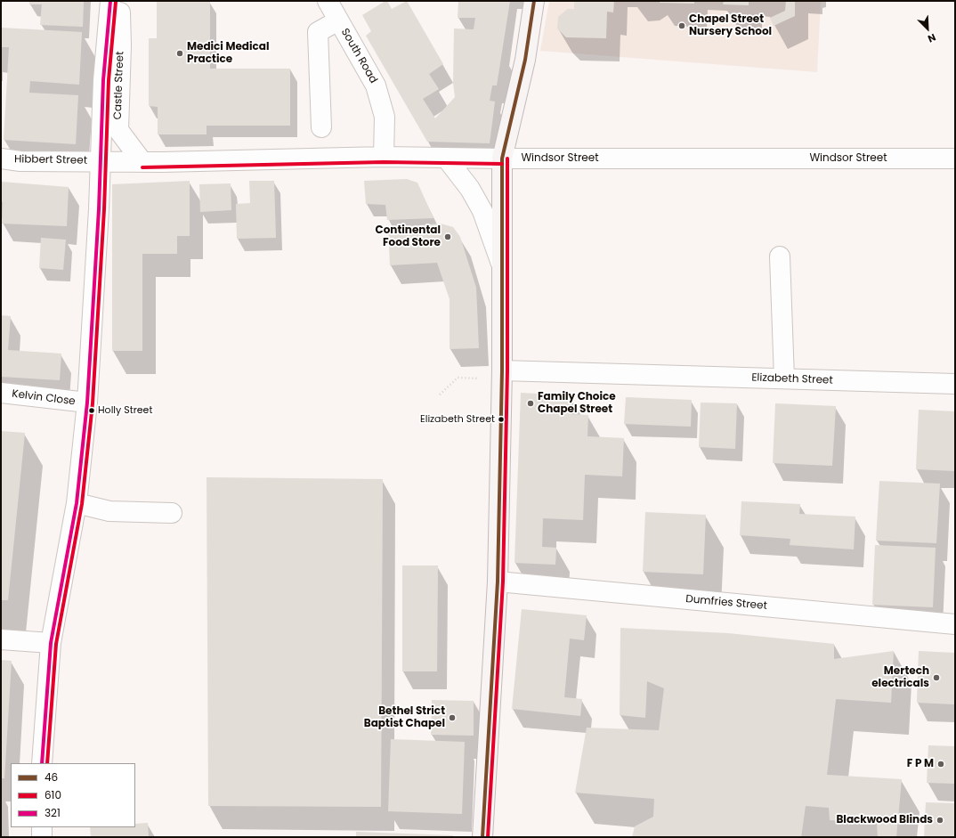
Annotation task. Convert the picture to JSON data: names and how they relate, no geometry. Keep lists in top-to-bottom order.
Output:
{
  "streets": {
    "street": [
      "South Road",
      "Castle Street",
      "Windsor Street",
      "Hibbert Street",
      "Elizabeth Street",
      "Kelvin Close",
      "Dumfries Street"
    ]
  },
  "crossings": [
    ["South Road", "Windsor Street"],
    ["Castle Street", "Windsor Street"],
    ["Castle Street", "Hibbert Street"],
    ["Castle Street", "Kelvin Close"],
    ["Windsor Street", "Hibbert Street"]
  ],
  "places": [
    "Chapel Street Nursery School",
    "Medici Medical Practice",
    "Continental Food Store",
    "Family Choice Chapel Street",
    "Holly Street",
    "Elizabeth Street",
    "Mertech electricals",
    "Bethel Strict Baptist Chapel",
    "F P M",
    "Blackwood Blinds"
  ],
  "lines": ["transit line 46", "transit line 321", "transit line 610"],
  "legend": ["46", "610", "321"],
  "north": "bottom right"
}
